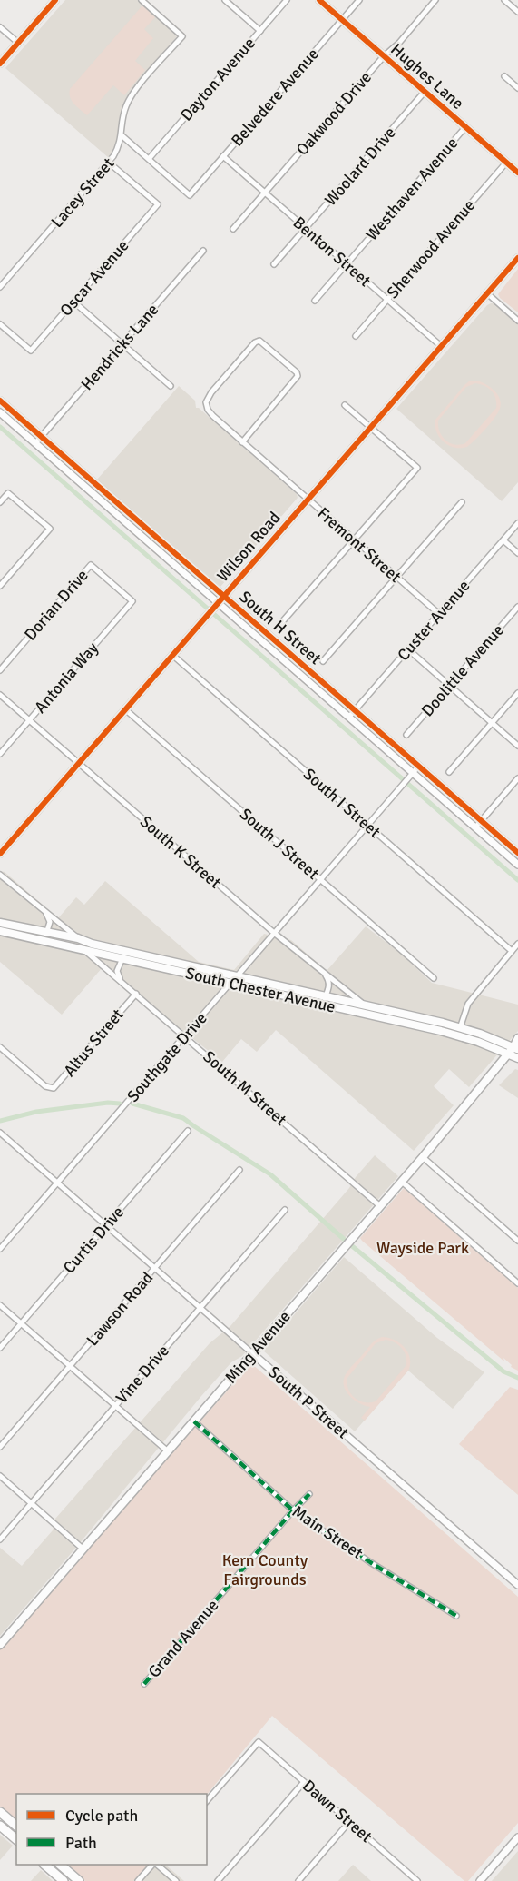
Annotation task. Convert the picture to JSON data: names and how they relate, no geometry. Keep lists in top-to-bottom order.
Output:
{
  "streets": {
    "main road": ["South Chester Avenue", "Ming Avenue"],
    "street": [
      "Hughes Lane",
      "Dayton Avenue",
      "Belvedere Avenue",
      "Oakwood Drive",
      "Woolard Drive",
      "Westhaven Avenue",
      "Lacey Street",
      "Sherwood Avenue",
      "Benton Street",
      "Oscar Avenue",
      "Hendricks Lane",
      "Fremont Street",
      "Wilson Road",
      "Dorian Drive",
      "Custer Avenue",
      "South H Street",
      "Doolittle Avenue",
      "Antonia Way",
      "South I Street",
      "South J Street",
      "South K Street",
      "Altus Street",
      "Southgate Drive",
      "South M Street",
      "Curtis Drive",
      "Lawson Road",
      "Vine Drive",
      "South P Street",
      "Main Street",
      "Grand Avenue",
      "Dawn Street"
    ]
  },
  "crossings": [
    ["Hughes Lane", "Belvedere Avenue"],
    ["Hughes Lane", "Oakwood Drive"],
    ["Hughes Lane", "Woolard Drive"],
    ["Hughes Lane", "Westhaven Avenue"],
    ["Hughes Lane", "Sherwood Avenue"],
    ["Dayton Avenue", "Belvedere Avenue"],
    ["Belvedere Avenue", "Benton Street"],
    ["Oakwood Drive", "Benton Street"],
    ["Woolard Drive", "Benton Street"],
    ["Westhaven Avenue", "Benton Street"],
    ["Lacey Street", "Oscar Avenue"],
    ["Sherwood Avenue", "Benton Street"],
    ["Benton Street", "Wilson Road"],
    ["Hendricks Lane", "South H Street"],
    ["Fremont Street", "Wilson Road"],
    ["Fremont Street", "Custer Avenue"],
    ["Wilson Road", "South H Street"],
    ["Wilson Road", "South I Street"],
    ["Wilson Road", "South J Street"],
    ["Wilson Road", "South K Street"],
    ["Dorian Drive", "Antonia Way"],
    ["Custer Avenue", "South H Street"],
    ["South H Street", "Southgate Drive"],
    ["Antonia Way", "South K Street"],
    ["South I Street", "Southgate Drive"],
    ["South J Street", "Southgate Drive"],
    ["South K Street", "South Chester Avenue"],
    ["South K Street", "Southgate Drive"],
    ["South Chester Avenue", "Southgate Drive"],
    ["South Chester Avenue", "South M Street"],
    ["South Chester Avenue", "Ming Avenue"],
    ["Altus Street", "South M Street"],
    ["Southgate Drive", "South M Street"],
    ["Southgate Drive", "South P Street"],
    ["South M Street", "Ming Avenue"],
    ["Curtis Drive", "South P Street"],
    ["Lawson Road", "South P Street"],
    ["Ming Avenue", "South P Street"],
    ["Ming Avenue", "Main Street"],
    ["Vine Drive", "South P Street"],
    ["Main Street", "Grand Avenue"]
  ],
  "parks": ["Wayside Park", "Kern County Fairgrounds"],
  "legend": ["Cycle path", "Path"]
}
